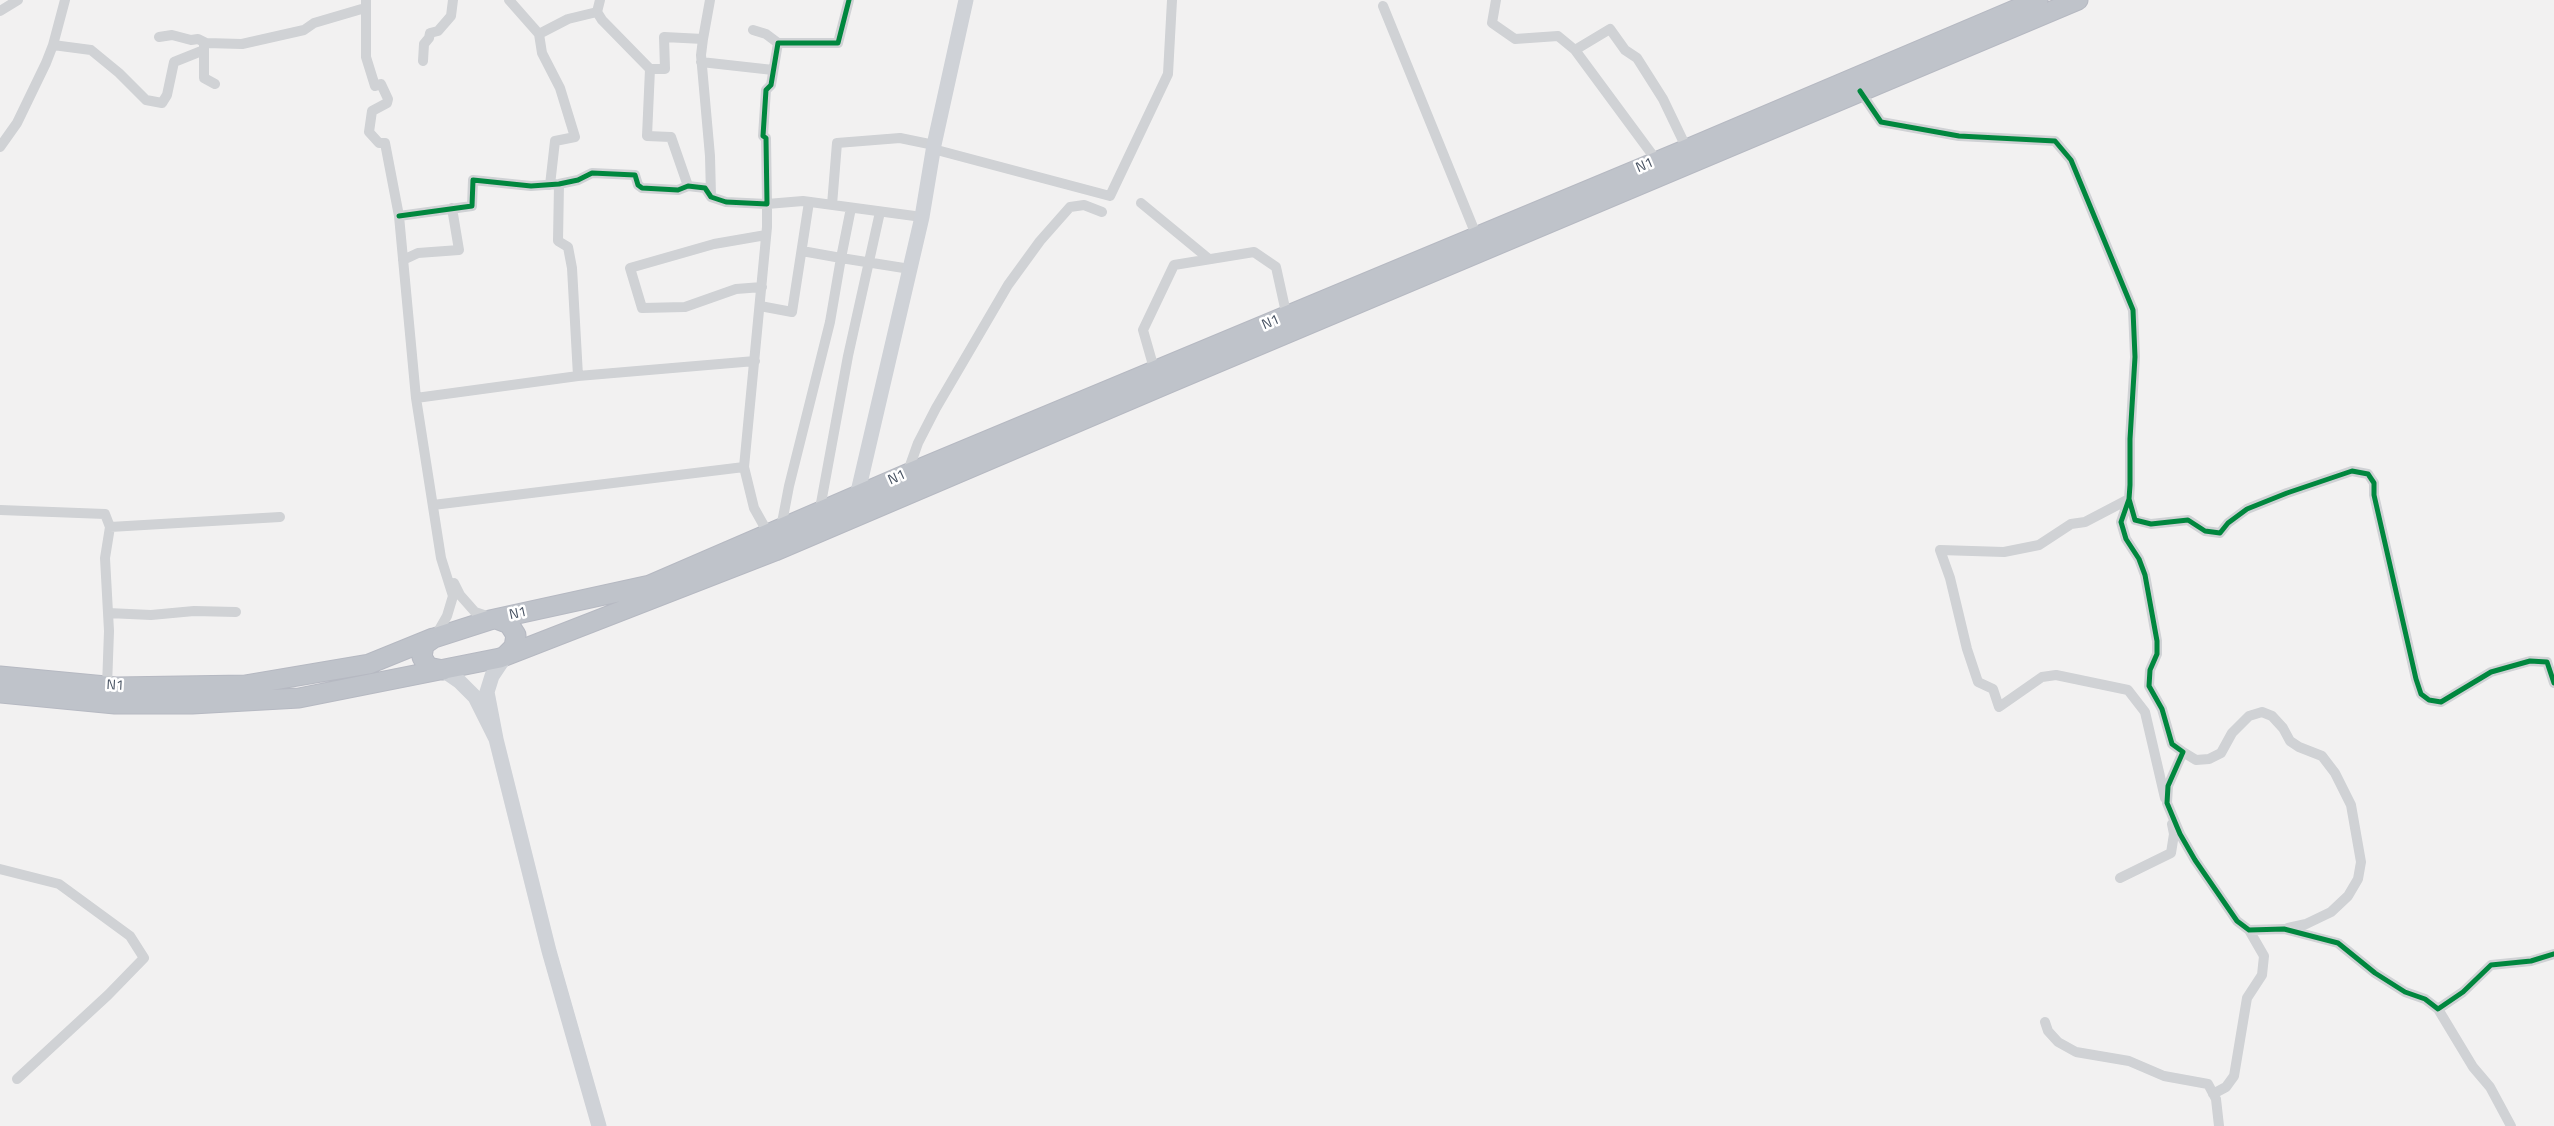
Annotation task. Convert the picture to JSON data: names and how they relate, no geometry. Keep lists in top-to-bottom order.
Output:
{
  "streets": {
    "highway": ["N1"]
  }
}
